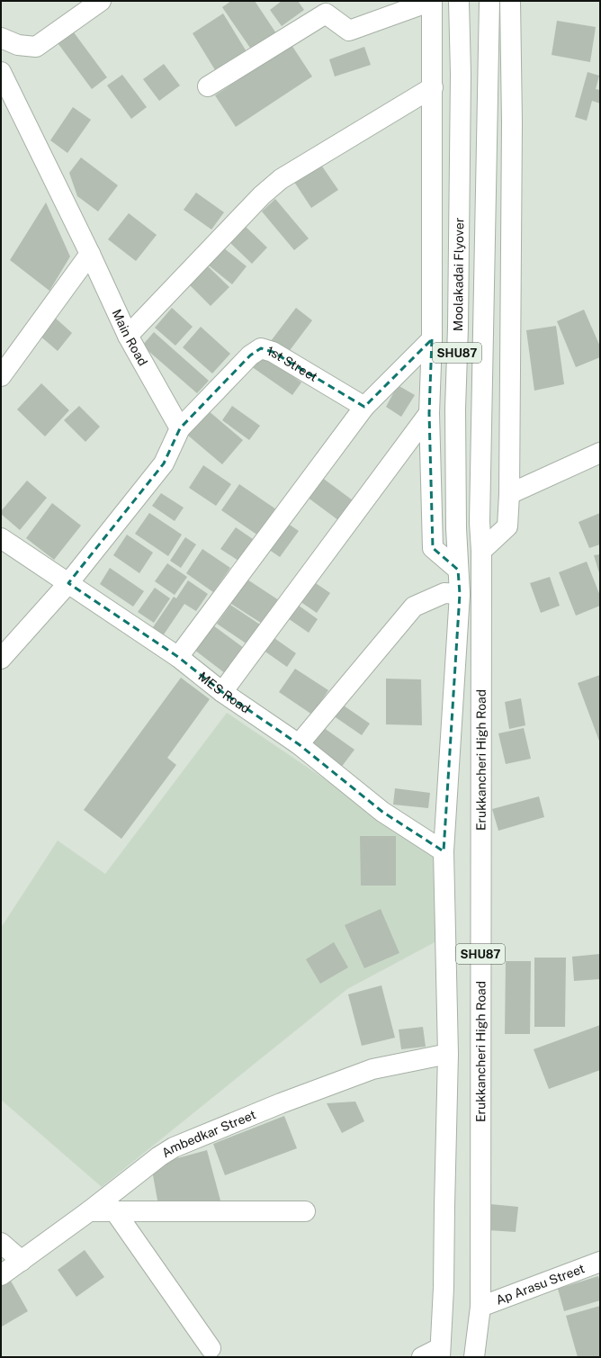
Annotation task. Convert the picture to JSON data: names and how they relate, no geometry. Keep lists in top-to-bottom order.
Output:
{
  "streets": {
    "street": [
      "Moolakadai Flyover",
      "Main Road",
      "SHU87",
      "1st Street",
      "MES Road",
      "Erukkancheri High Road",
      "Ambedkar Street",
      "Ap Arasu Street"
    ]
  },
  "crossings": [
    ["Moolakadai Flyover", "SHU87"],
    ["Moolakadai Flyover", "Erukkancheri High Road"],
    ["Main Road", "1st Street"],
    ["SHU87", "MES Road"],
    ["SHU87", "Ambedkar Street"],
    ["Erukkancheri High Road", "Ap Arasu Street"]
  ]
}
